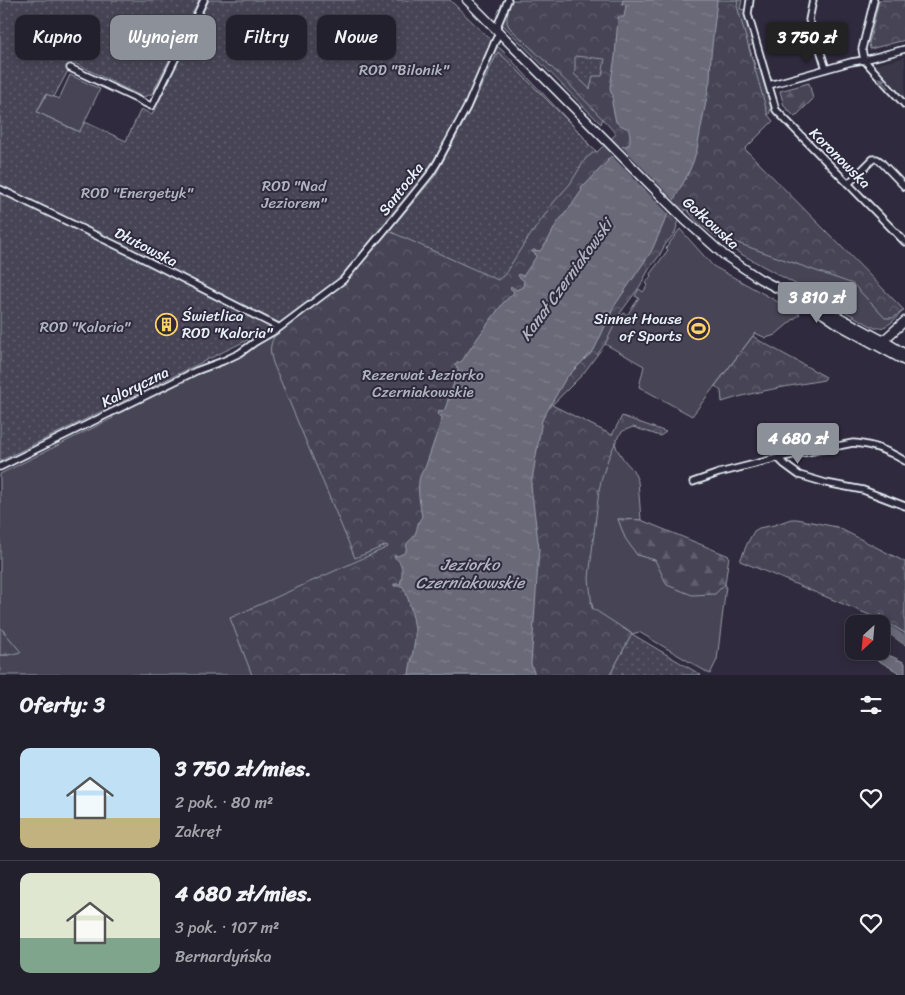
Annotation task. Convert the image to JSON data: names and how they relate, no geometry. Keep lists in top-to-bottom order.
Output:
{
  "streets": {
    "street": [
      "Koronowska",
      "Santocka",
      "Gołkowska",
      "Dłutowska",
      "Kaloryczna"
    ]
  },
  "crossings": [
    ["Santocka", "Gołkowska"],
    ["Santocka", "Dłutowska"],
    ["Santocka", "Kaloryczna"],
    ["Dłutowska", "Kaloryczna"]
  ],
  "water": ["Kanał Czerniakowski", "Jeziorko Czerniakowskie"],
  "parks": [
    "ROD \"Bilonik\"",
    "ROD \"Nad Jeziorem\"",
    "ROD \"Energetyk\"",
    "ROD \"Kaloria\"",
    "Rezerwat Jeziorko Czerniakowskie"
  ],
  "places": {
    "building": ["Świetlica ROD \"Kaloria\""],
    "sports": ["Sinnet House of Sports"]
  },
  "north": "bottom left",
  "page": {
    "chip": [
      "Kupno",
      "Wynajem",
      "Filtry",
      "Nowe"
    ],
    "price": ["3 750 zł", "3 810 zł", "4 680 zł"],
    "heading": "Oferty: 3",
    "list": [
      {
        "name": "3 750 zł/mies.",
        "note": "2 pok. · 80 m² · Zakręt"
      },
      {
        "name": "4 680 zł/mies.",
        "note": "3 pok. · 107 m² · Bernardyńska"
      }
    ]
  }
}
